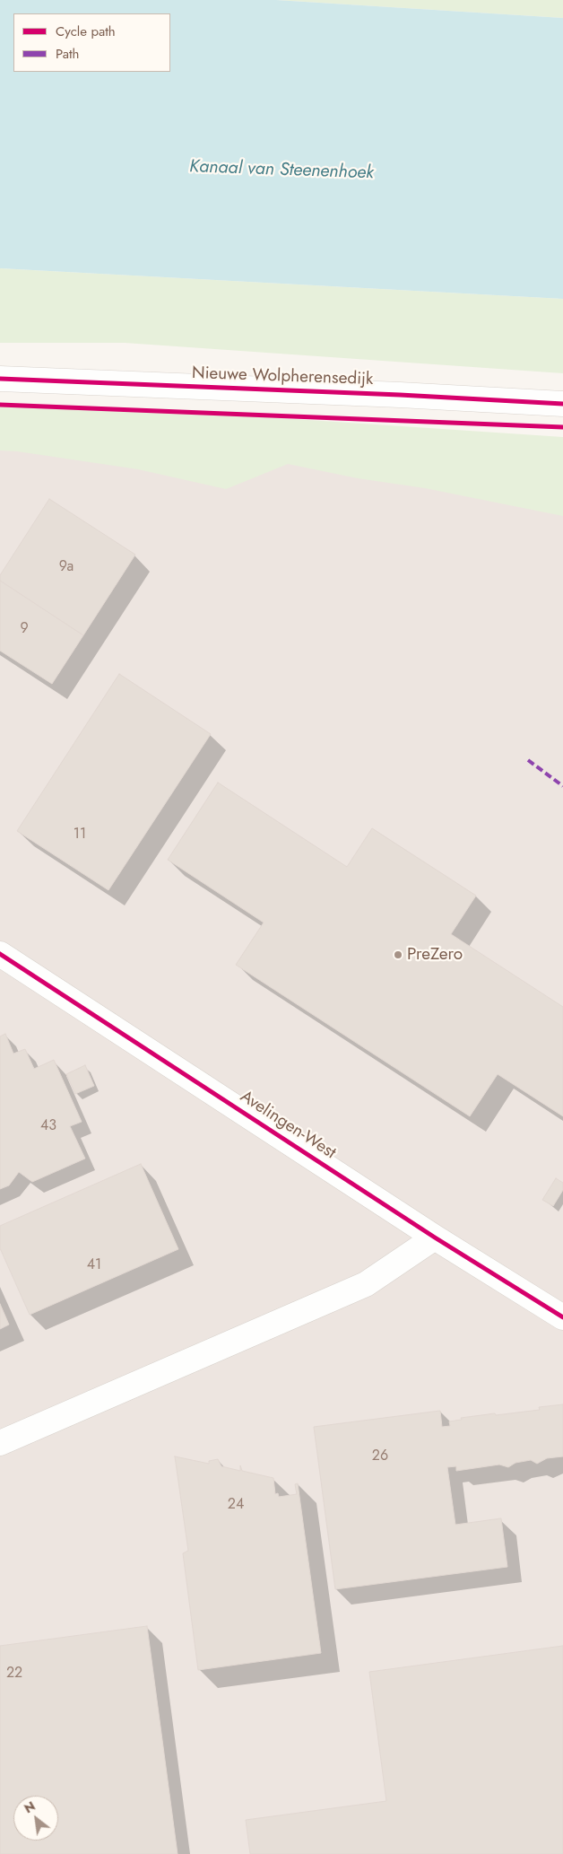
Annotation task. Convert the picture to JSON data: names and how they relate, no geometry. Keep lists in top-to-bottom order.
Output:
{
  "streets": {
    "street": ["Nieuwe Wolpherensedijk", "Avelingen-West"]
  },
  "water": ["Kanaal van Steenenhoek"],
  "places": ["PreZero"],
  "house_numbers": [
    "9a",
    "9",
    "11",
    "43",
    "41",
    "26",
    "24",
    "22"
  ],
  "legend": ["Cycle path", "Path"],
  "north": "top left"
}
